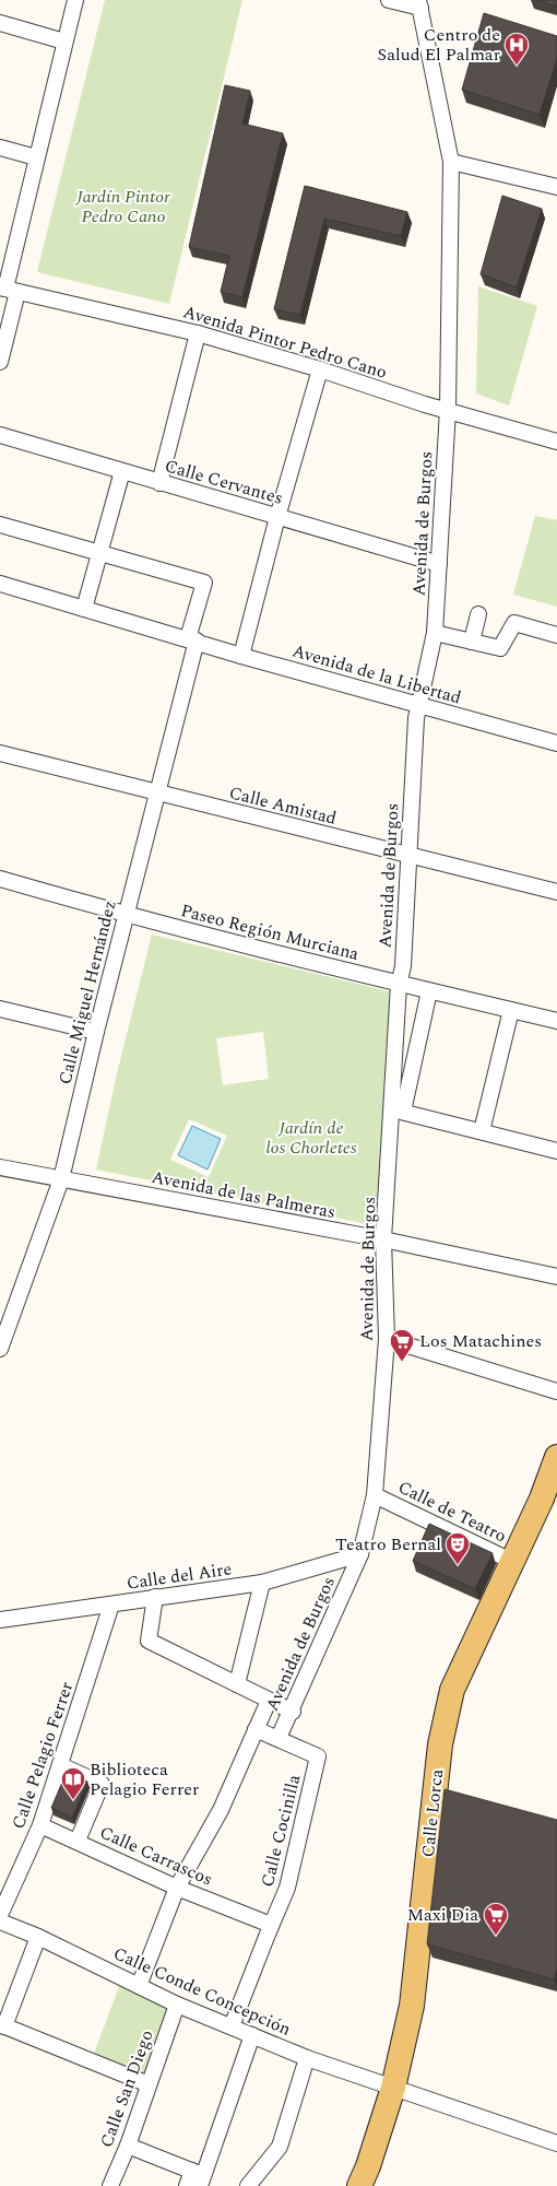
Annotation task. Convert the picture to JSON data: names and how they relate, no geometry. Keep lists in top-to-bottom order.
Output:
{
  "streets": {
    "main road": ["Calle Lorca"],
    "street": [
      "Avenida Pintor Pedro Cano",
      "Calle Cervantes",
      "Avenida de Burgos",
      "Avenida de la Libertad",
      "Calle Amistad",
      "Paseo Región Murciana",
      "Calle Miguel Hernández",
      "Avenida de las Palmeras",
      "Calle de Teatro",
      "Calle del Aire",
      "Calle Pelagio Ferrer",
      "Calle Cocinilla",
      "Calle Carrascos",
      "Calle Conde Concepción",
      "Calle San Diego"
    ]
  },
  "crossings": [
    ["Avenida Pintor Pedro Cano", "Avenida de Burgos"],
    ["Calle Cervantes", "Avenida de Burgos"],
    ["Avenida de Burgos", "Avenida de la Libertad"],
    ["Avenida de Burgos", "Calle Amistad"],
    ["Avenida de Burgos", "Paseo Región Murciana"],
    ["Avenida de Burgos", "Avenida de las Palmeras"],
    ["Avenida de Burgos", "Calle de Teatro"],
    ["Avenida de Burgos", "Calle del Aire"],
    ["Avenida de Burgos", "Calle Cocinilla"],
    ["Avenida de la Libertad", "Calle Miguel Hernández"],
    ["Calle Amistad", "Calle Miguel Hernández"],
    ["Paseo Región Murciana", "Calle Miguel Hernández"],
    ["Calle Miguel Hernández", "Avenida de las Palmeras"],
    ["Calle de Teatro", "Calle Lorca"],
    ["Calle del Aire", "Calle Pelagio Ferrer"],
    ["Calle Pelagio Ferrer", "Calle Carrascos"],
    ["Calle Lorca", "Calle Conde Concepción"],
    ["Calle Cocinilla", "Calle Carrascos"],
    ["Calle Cocinilla", "Calle Conde Concepción"],
    ["Calle Conde Concepción", "Calle San Diego"]
  ],
  "parks": ["Jardín Pintor Pedro Cano", "Jardín de los Chorletes"],
  "places": {
    "hospital": ["Centro de Salud El Palmar"],
    "supermarket": ["Los Matachines", "Maxi Dia"],
    "theatre": ["Teatro Bernal"],
    "library": ["Biblioteca Pelagio Ferrer"]
  }
}
